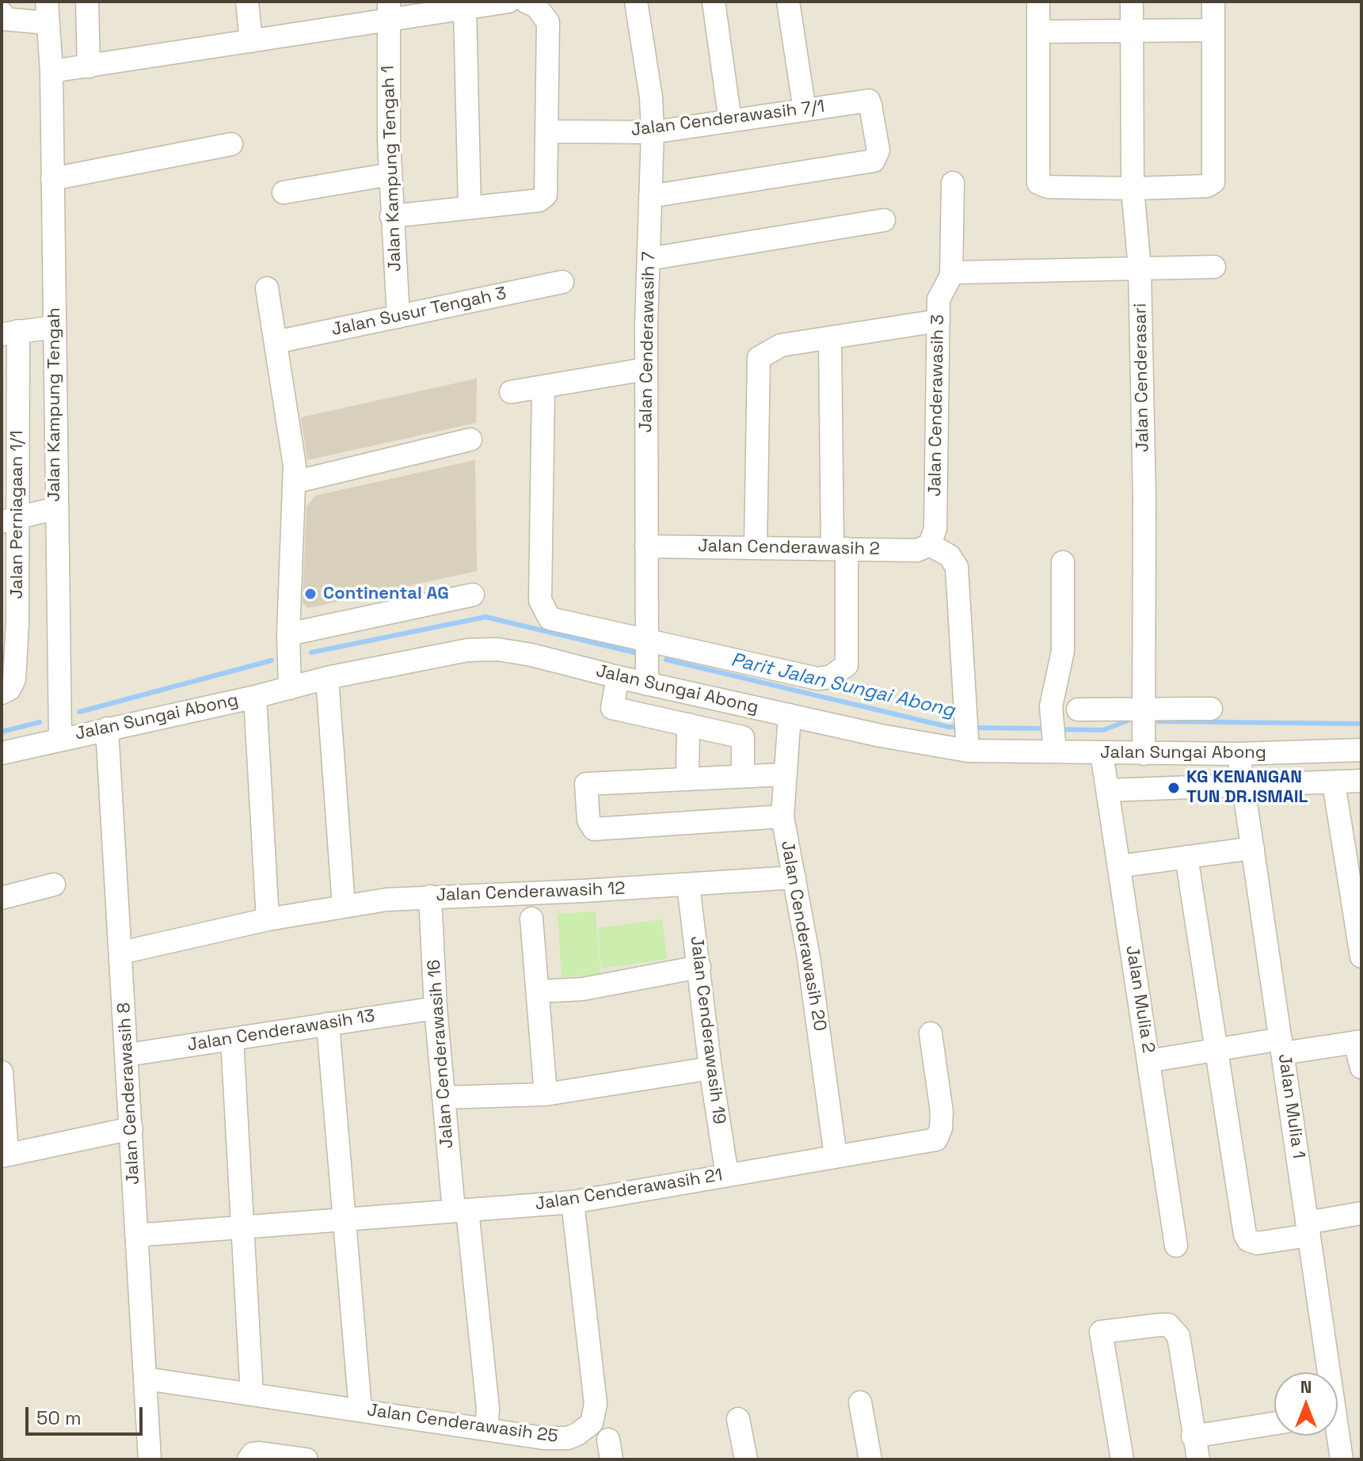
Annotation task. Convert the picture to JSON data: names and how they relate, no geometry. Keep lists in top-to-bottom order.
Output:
{
  "streets": {
    "street": [
      "Jalan Cenderawasih 7/1",
      "Jalan Kampung Tengah 1",
      "Jalan Susur Tengah 3",
      "Jalan Cenderawasih 7",
      "Jalan Cenderasari",
      "Jalan Kampung Tengah",
      "Jalan Cenderawasih 3",
      "Jalan Perniagaan 1/1",
      "Jalan Cenderawasih 2",
      "Jalan Sungai Abong",
      "Jalan Cenderawasih 12",
      "Jalan Cenderawasih 20",
      "Jalan Mulia 2",
      "Jalan Cenderawasih 19",
      "Jalan Cenderawasih 13",
      "Jalan Cenderawasih 16",
      "Jalan Cenderawasih 8",
      "Jalan Mulia 1",
      "Jalan Cenderawasih 21",
      "Jalan Cenderawasih 25"
    ]
  },
  "crossings": [
    ["Jalan Cenderawasih 7/1", "Jalan Cenderawasih 7"],
    ["Jalan Kampung Tengah 1", "Jalan Susur Tengah 3"],
    ["Jalan Cenderawasih 7", "Jalan Cenderawasih 2"],
    ["Jalan Cenderawasih 7", "Jalan Sungai Abong"],
    ["Jalan Cenderasari", "Jalan Sungai Abong"],
    ["Jalan Kampung Tengah", "Jalan Sungai Abong"],
    ["Jalan Cenderawasih 3", "Jalan Cenderawasih 2"],
    ["Jalan Sungai Abong", "Jalan Cenderawasih 20"],
    ["Jalan Sungai Abong", "Jalan Mulia 2"],
    ["Jalan Sungai Abong", "Jalan Cenderawasih 8"],
    ["Jalan Sungai Abong", "Jalan Mulia 1"],
    ["Jalan Cenderawasih 12", "Jalan Cenderawasih 20"],
    ["Jalan Cenderawasih 12", "Jalan Cenderawasih 19"],
    ["Jalan Cenderawasih 12", "Jalan Cenderawasih 16"],
    ["Jalan Cenderawasih 12", "Jalan Cenderawasih 8"],
    ["Jalan Cenderawasih 20", "Jalan Cenderawasih 21"],
    ["Jalan Cenderawasih 19", "Jalan Cenderawasih 21"],
    ["Jalan Cenderawasih 13", "Jalan Cenderawasih 16"],
    ["Jalan Cenderawasih 13", "Jalan Cenderawasih 8"],
    ["Jalan Cenderawasih 16", "Jalan Cenderawasih 21"],
    ["Jalan Cenderawasih 16", "Jalan Cenderawasih 25"],
    ["Jalan Cenderawasih 8", "Jalan Cenderawasih 21"],
    ["Jalan Cenderawasih 8", "Jalan Cenderawasih 25"],
    ["Jalan Cenderawasih 21", "Jalan Cenderawasih 25"]
  ],
  "water": ["Parit Jalan Sungai Abong"],
  "places": ["Continental AG", "KG KENANGAN TUN DR.ISMAIL"],
  "scale_bar": "50 m",
  "north": "top"
}
